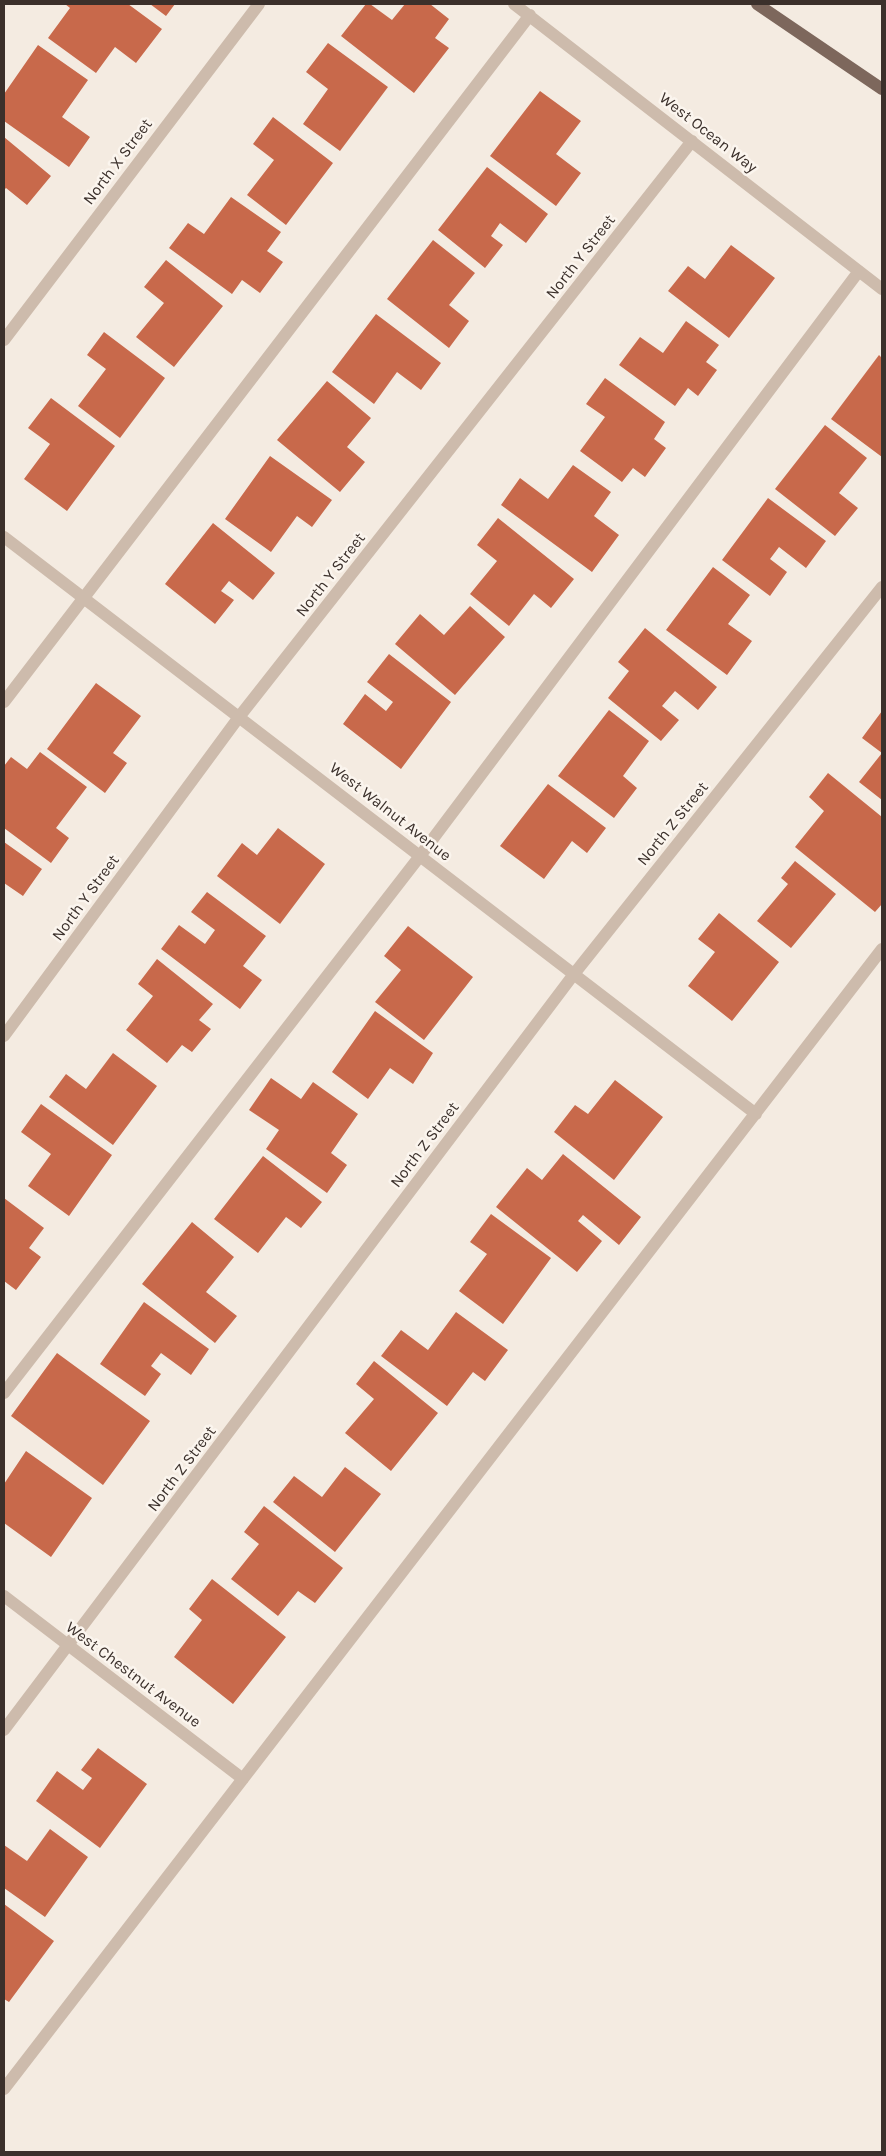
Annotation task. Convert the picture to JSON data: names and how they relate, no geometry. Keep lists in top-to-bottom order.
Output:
{
  "streets": {
    "street": [
      "West Ocean Way",
      "North X Street",
      "North Y Street",
      "West Walnut Avenue",
      "North Z Street",
      "West Chestnut Avenue"
    ]
  },
  "crossings": [
    ["West Ocean Way", "North Y Street"],
    ["North Y Street", "West Walnut Avenue"],
    ["West Walnut Avenue", "North Z Street"],
    ["North Z Street", "West Chestnut Avenue"]
  ]
}
